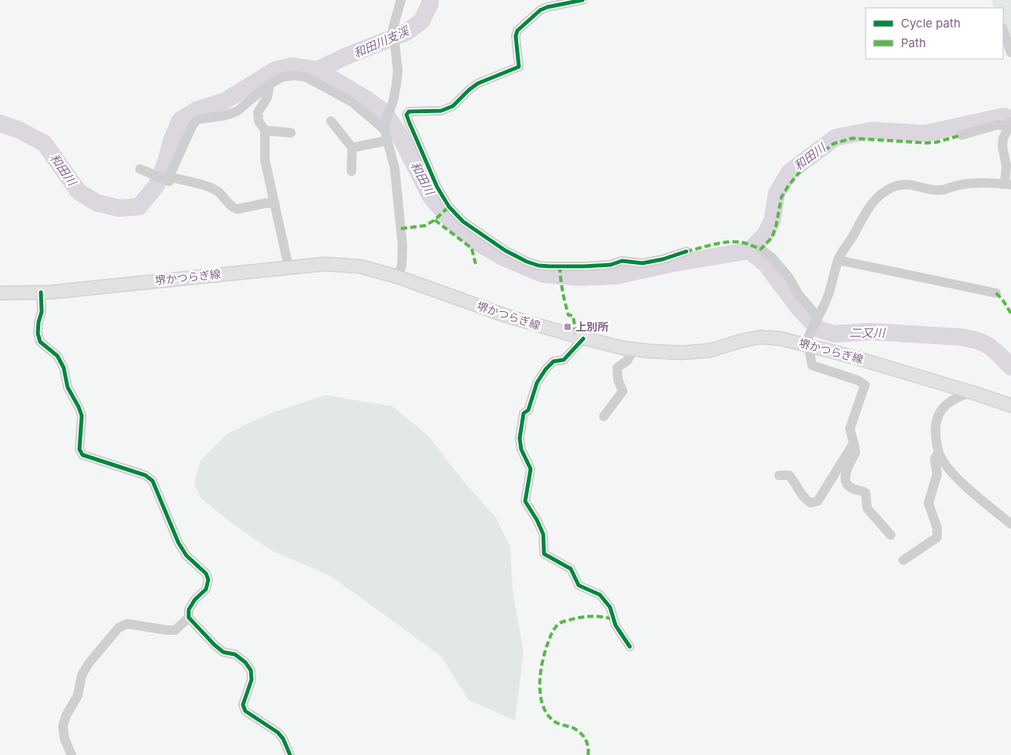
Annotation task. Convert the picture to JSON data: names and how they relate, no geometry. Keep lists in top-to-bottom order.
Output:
{
  "streets": {
    "main road": ["堺かつらぎ線"]
  },
  "water": ["和田川支渓", "和田川", "二又川"],
  "places": {
    "transit": ["上別所"]
  },
  "legend": ["Cycle path", "Path"]
}
